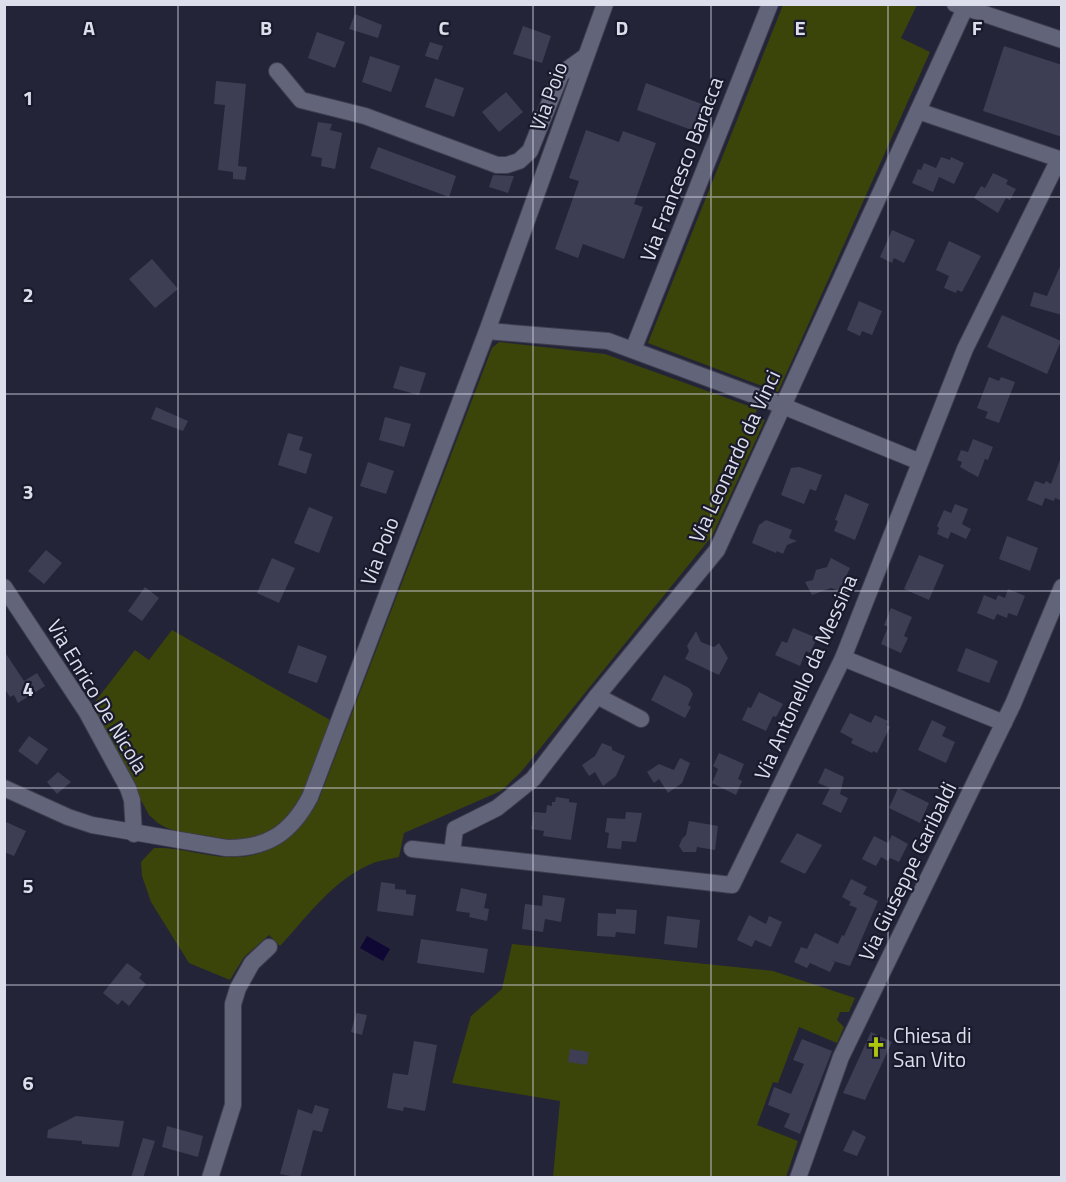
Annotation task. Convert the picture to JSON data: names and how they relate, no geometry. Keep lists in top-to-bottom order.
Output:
{
  "streets": {
    "street": [
      "Via Poio",
      "Via Francesco Baracca",
      "Via Leonardo da Vinci",
      "Via Antonello da Messina",
      "Via Enrico De Nicola",
      "Via Giuseppe Garibaldi"
    ]
  },
  "crossings": [
    ["Via Poio", "Via Enrico De Nicola"],
    ["Via Leonardo da Vinci", "Via Antonello da Messina"]
  ],
  "places": {
    "church": ["Chiesa di San Vito"]
  },
  "grid": {
    "columns": [
      "A",
      "B",
      "C",
      "D",
      "E",
      "F"
    ],
    "rows": [
      "1",
      "2",
      "3",
      "4",
      "5",
      "6"
    ]
  }
}
